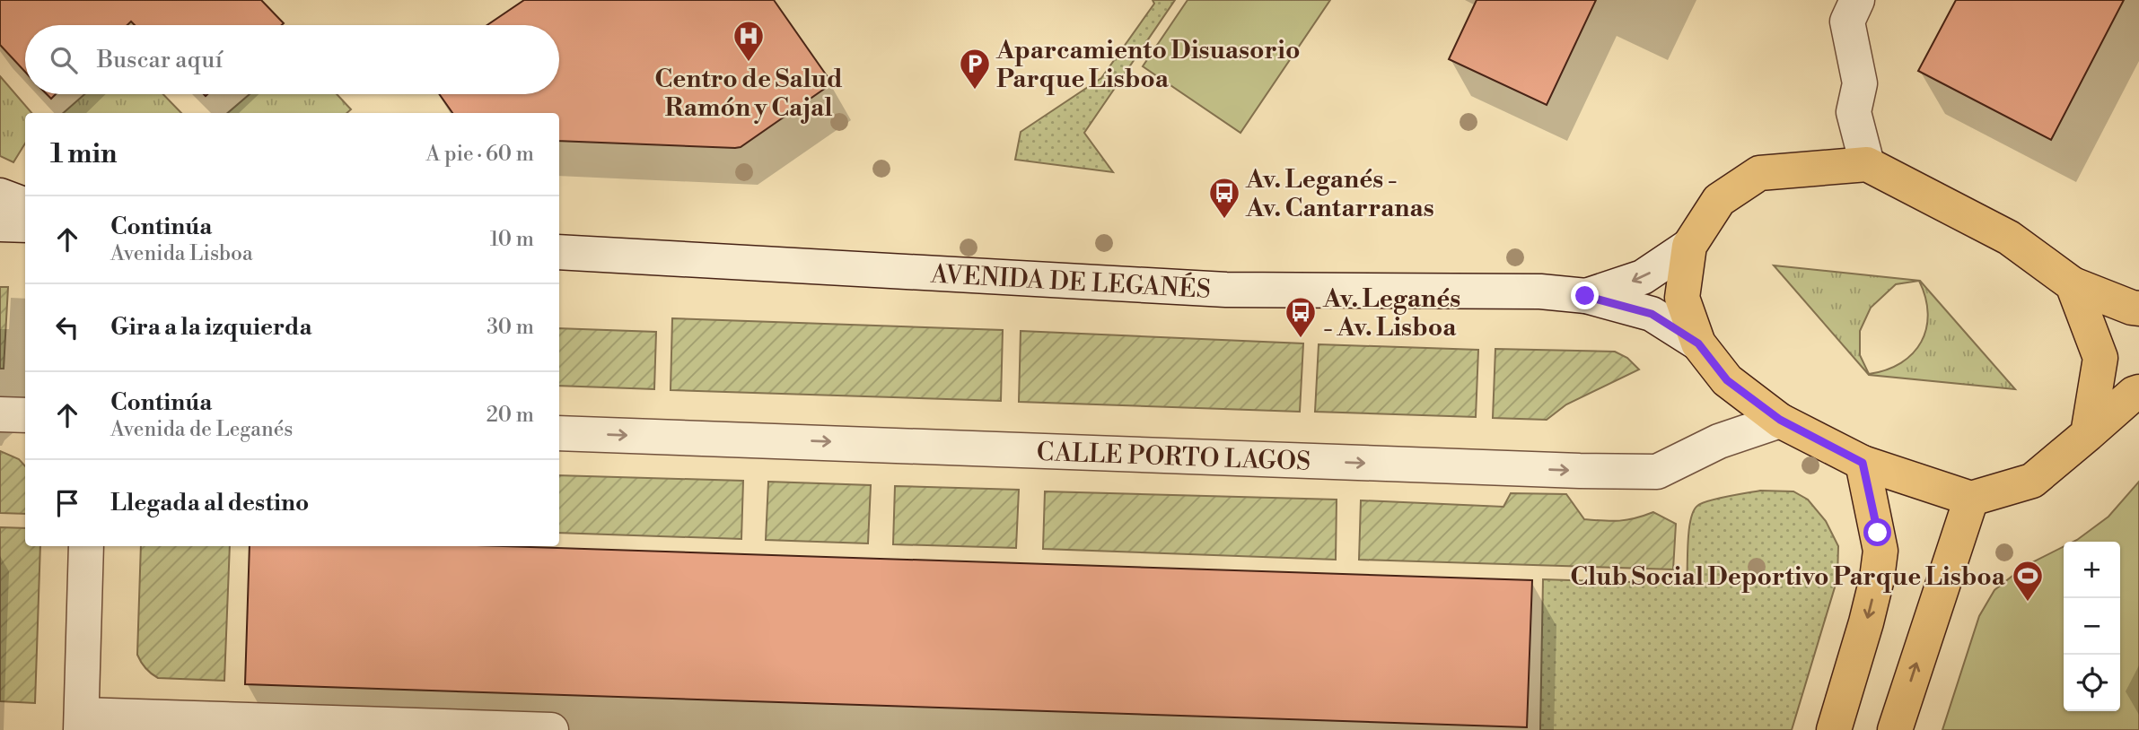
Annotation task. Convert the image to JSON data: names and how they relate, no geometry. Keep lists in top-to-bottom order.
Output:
{
  "streets": {
    "street": ["AVENIDA DE LEGANÉS", "CALLE PORTO LAGOS"]
  },
  "one_way": ["CALLE PORTO LAGOS"],
  "places": {
    "hospital": ["Centro de Salud Ramón y Cajal"],
    "parking": ["Aparcamiento Disuasorio Parque Lisboa"],
    "bus stop": ["Av. Leganés - Av. Cantarranas", "Av. Leganés - Av. Lisboa"],
    "sports": ["Club Social Deportivo Parque Lisboa"]
  },
  "page": {
    "search": "Buscar aquí",
    "heading": ["1 min", "A pie · 60 m"],
    "list": [
      ["Continúa", "Avenida Lisboa", "10 m"],
      ["Gira a la izquierda", "30 m"],
      ["Continúa", "Avenida de Leganés", "20 m"],
      "Llegada al destino"
    ],
    "map_buttons": ["+", "−"]
  }
}
